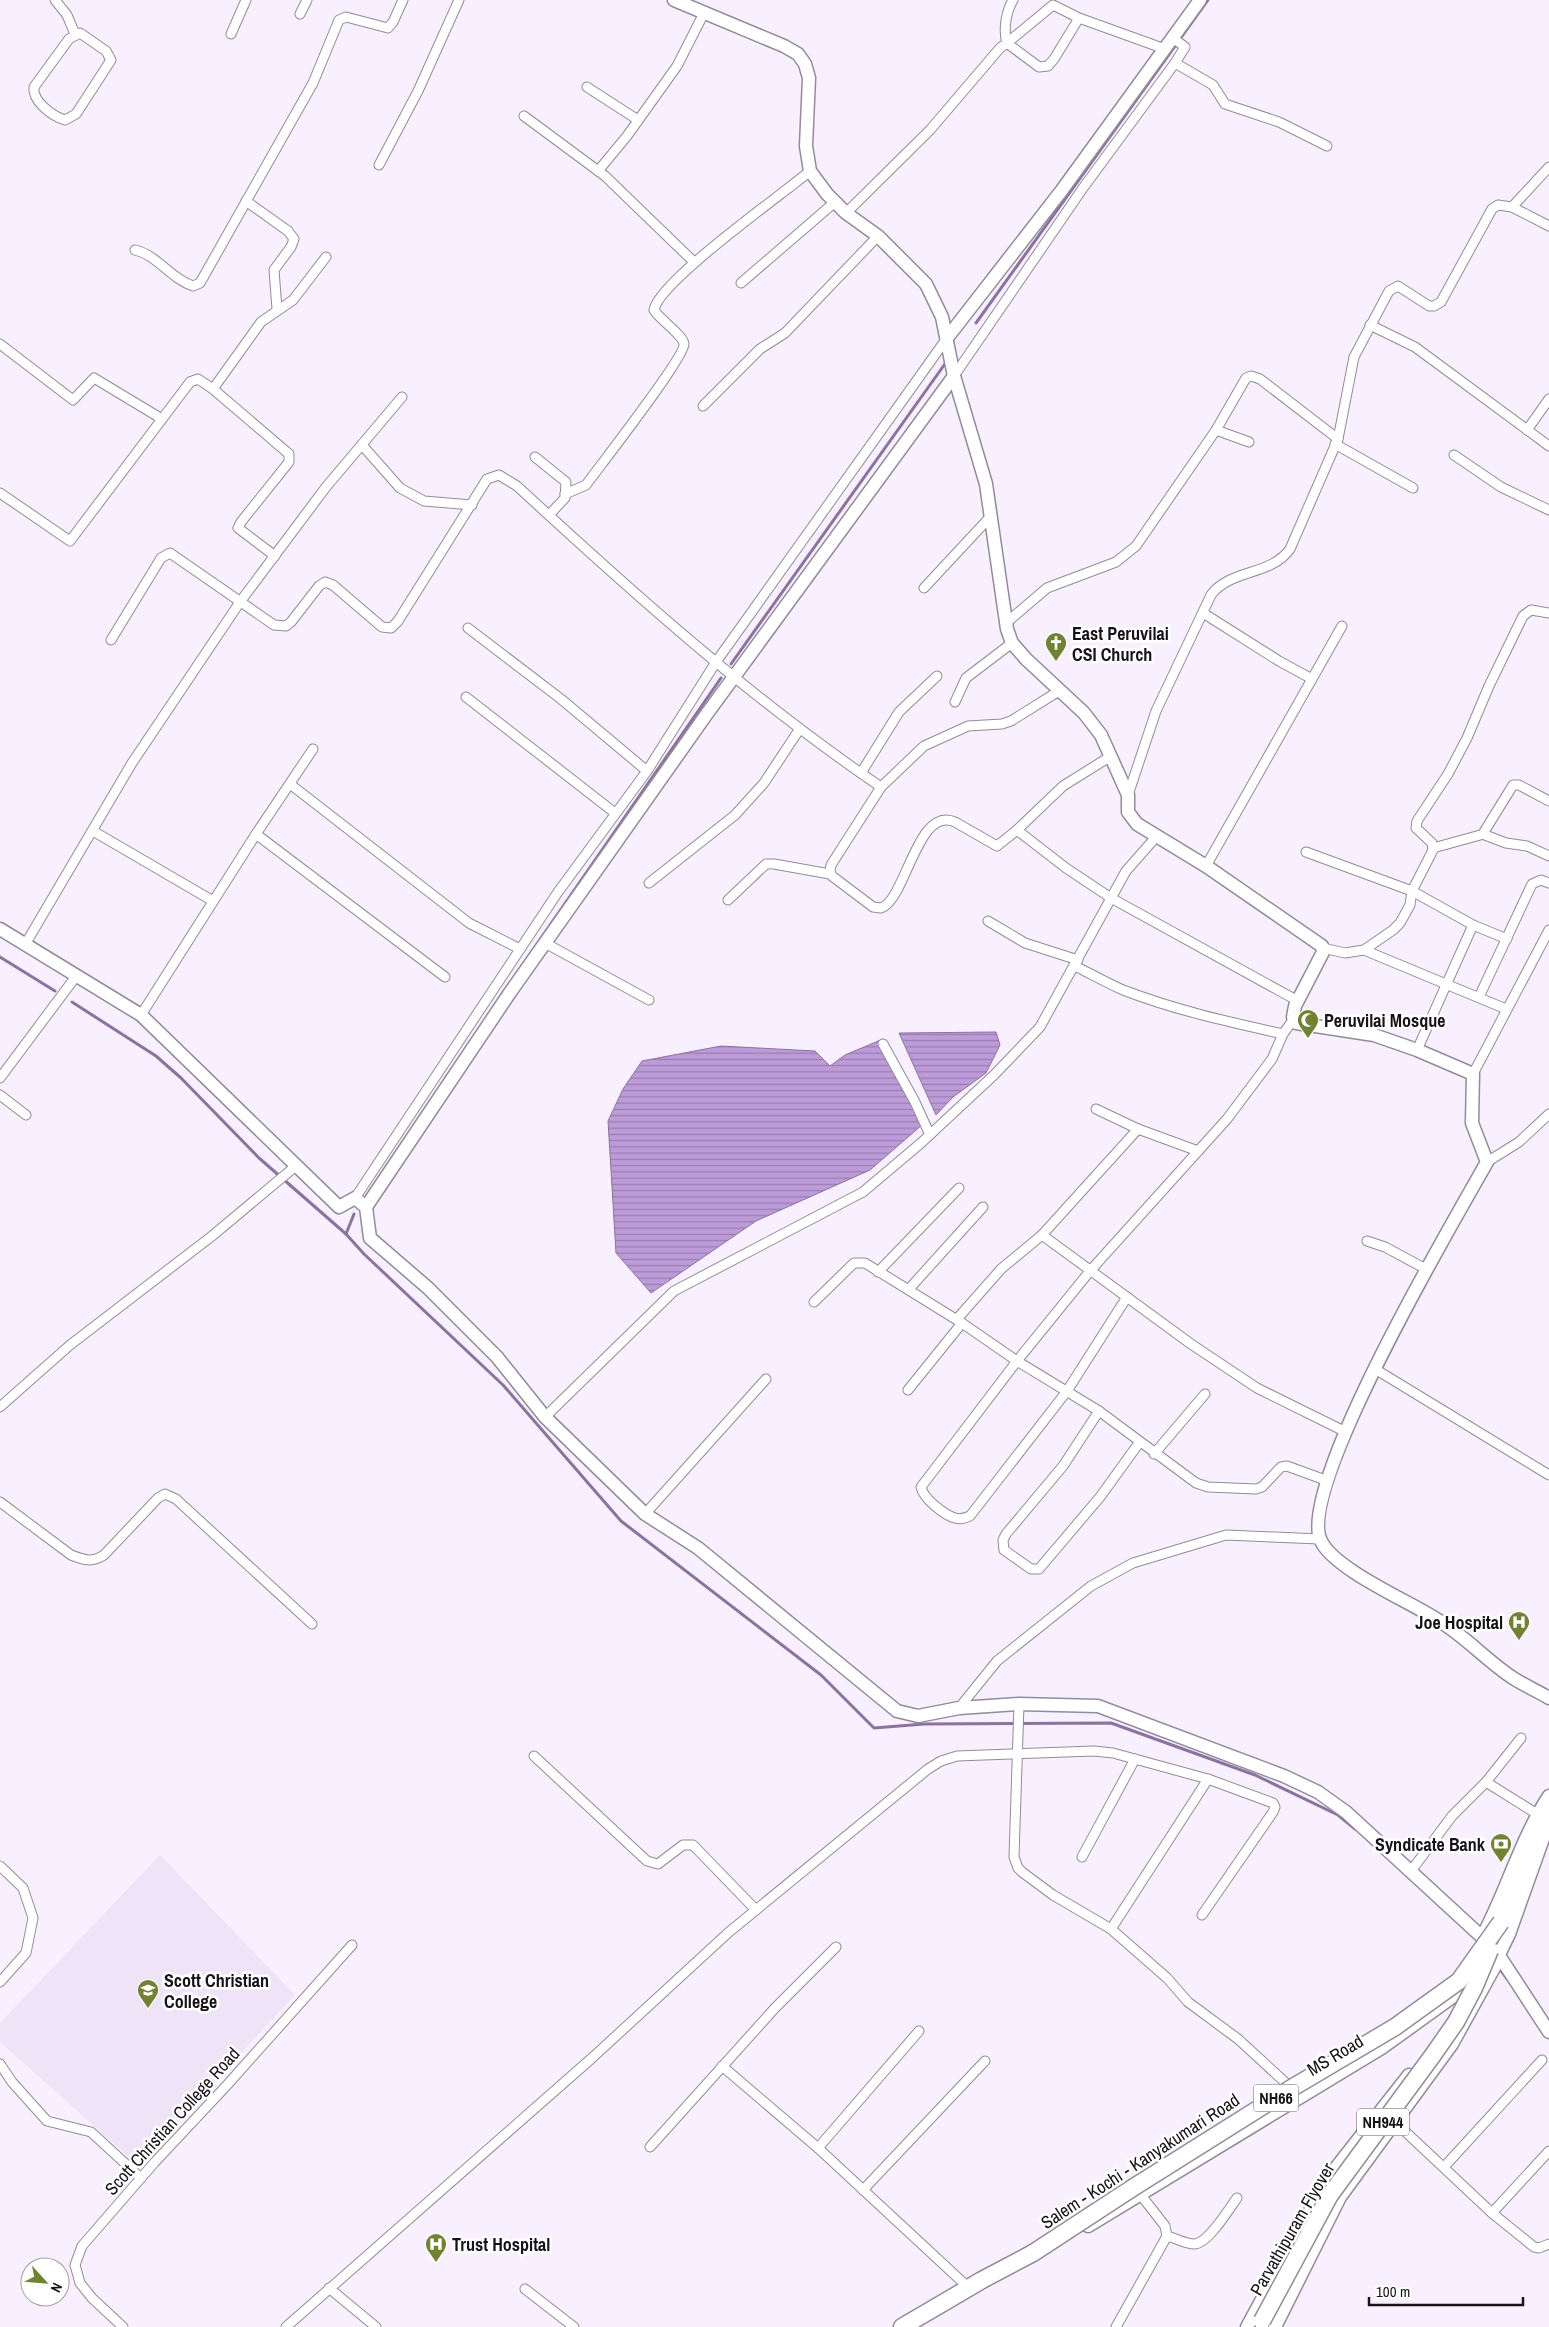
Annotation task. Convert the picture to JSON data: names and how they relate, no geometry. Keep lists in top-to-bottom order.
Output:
{
  "streets": {
    "highway": [
      "NH66",
      "NH944",
      "Salem - Kochi - Kanyakumari Road",
      "Parvathipuram Flyover"
    ],
    "street": ["MS Road", "Scott Christian College Road"]
  },
  "crossings": [
    ["MS Road", "Salem - Kochi - Kanyakumari Road"],
    ["MS Road", "Parvathipuram Flyover"],
    ["Salem - Kochi - Kanyakumari Road", "Parvathipuram Flyover"]
  ],
  "places": {
    "church": ["East Peruvilai CSI Church"],
    "mosque": ["Peruvilai Mosque"],
    "hospital": ["Joe Hospital", "Trust Hospital"],
    "bank": ["Syndicate Bank"],
    "school or university": ["Scott Christian College"]
  },
  "scale_bar": "100 m",
  "north": "bottom right"
}
